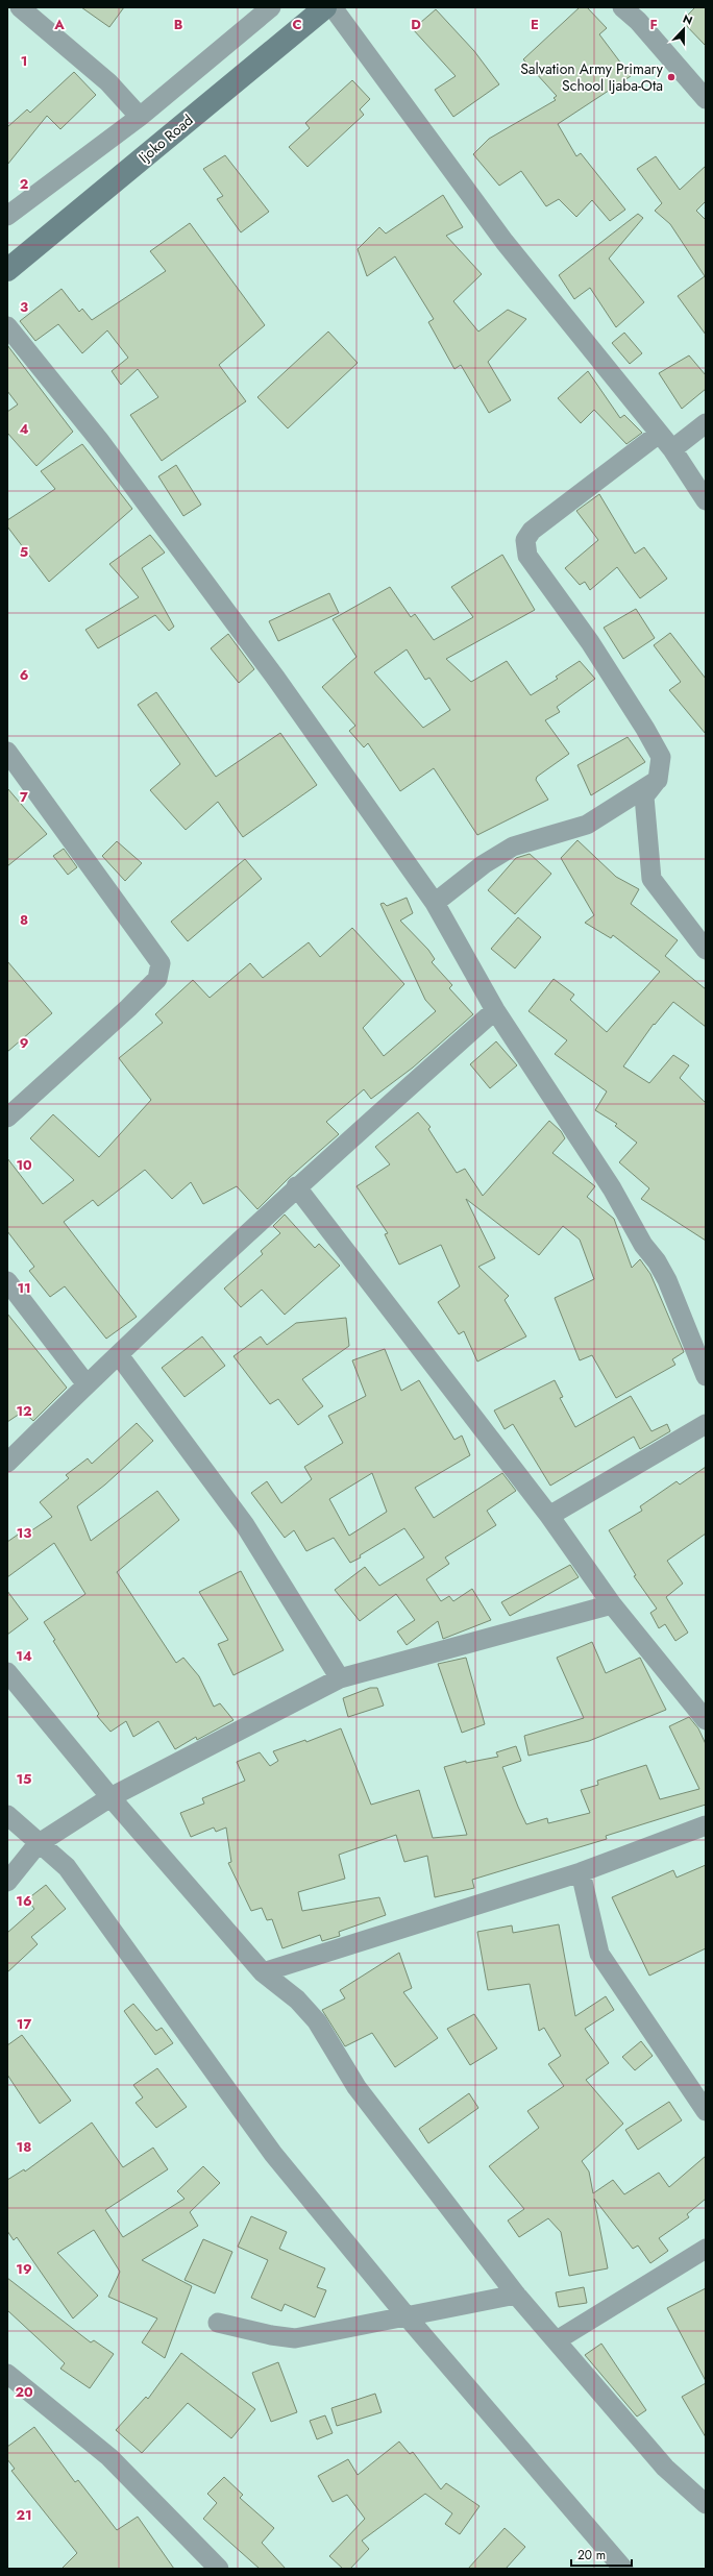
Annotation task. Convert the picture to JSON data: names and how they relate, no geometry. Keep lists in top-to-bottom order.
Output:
{
  "streets": {
    "main road": ["Ijoko Road"]
  },
  "places": ["Salvation Army Primary School Ijaba-Ota"],
  "scale_bar": "20 m",
  "north": "top",
  "grid": {
    "columns": [
      "A",
      "B",
      "C",
      "D",
      "E",
      "F"
    ],
    "rows": [
      "1",
      "2",
      "3",
      "4",
      "5",
      "6",
      "7",
      "8",
      "9",
      "10",
      "11",
      "12",
      "13",
      "14",
      "15",
      "16",
      "17",
      "18",
      "19",
      "20",
      "21"
    ]
  }
}
